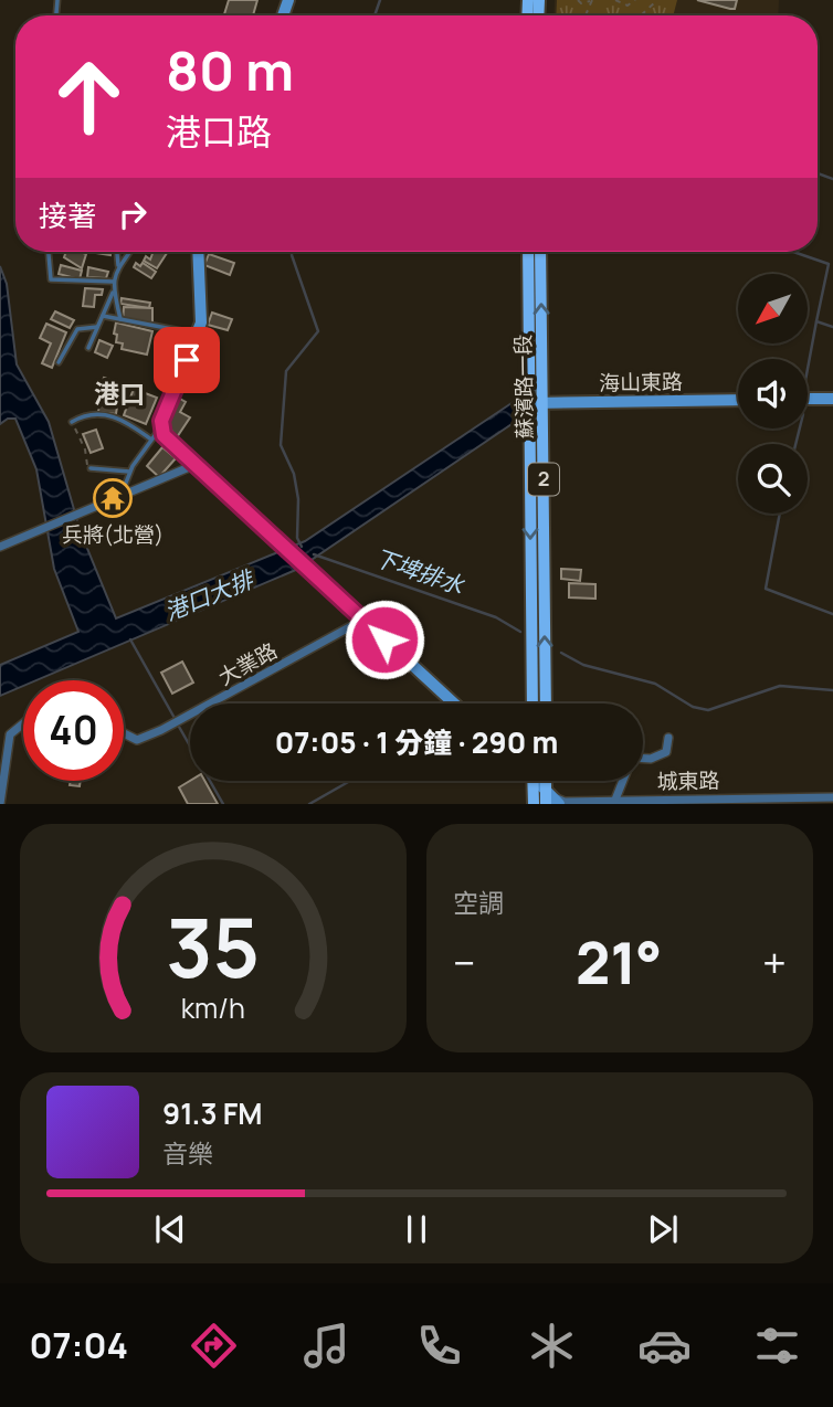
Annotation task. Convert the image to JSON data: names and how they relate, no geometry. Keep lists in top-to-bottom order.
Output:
{
  "streets": {
    "main road": ["蘇濱路一段", "2"],
    "street": ["海山東路", "大業路", "城東路"]
  },
  "crossings": [
    ["海山東路", "蘇濱路一段"]
  ],
  "districts": ["港口"],
  "water": ["下埤排水", "港口大排"],
  "places": {
    "temple": ["兵將(北營)"]
  },
  "north": "bottom left",
  "page": {
    "turn": ["80 m", "港口路"],
    "then": "接著",
    "limit": "40",
    "trip": "07:05 · 1 分鐘 · 290 m",
    "tile": "空調",
    "heat": ["−", "21°", "+"],
    "song": ["91.3 FM", "音樂"],
    "tabs": "07:04",
    "gauge": ["35", "km/h"]
  }
}
